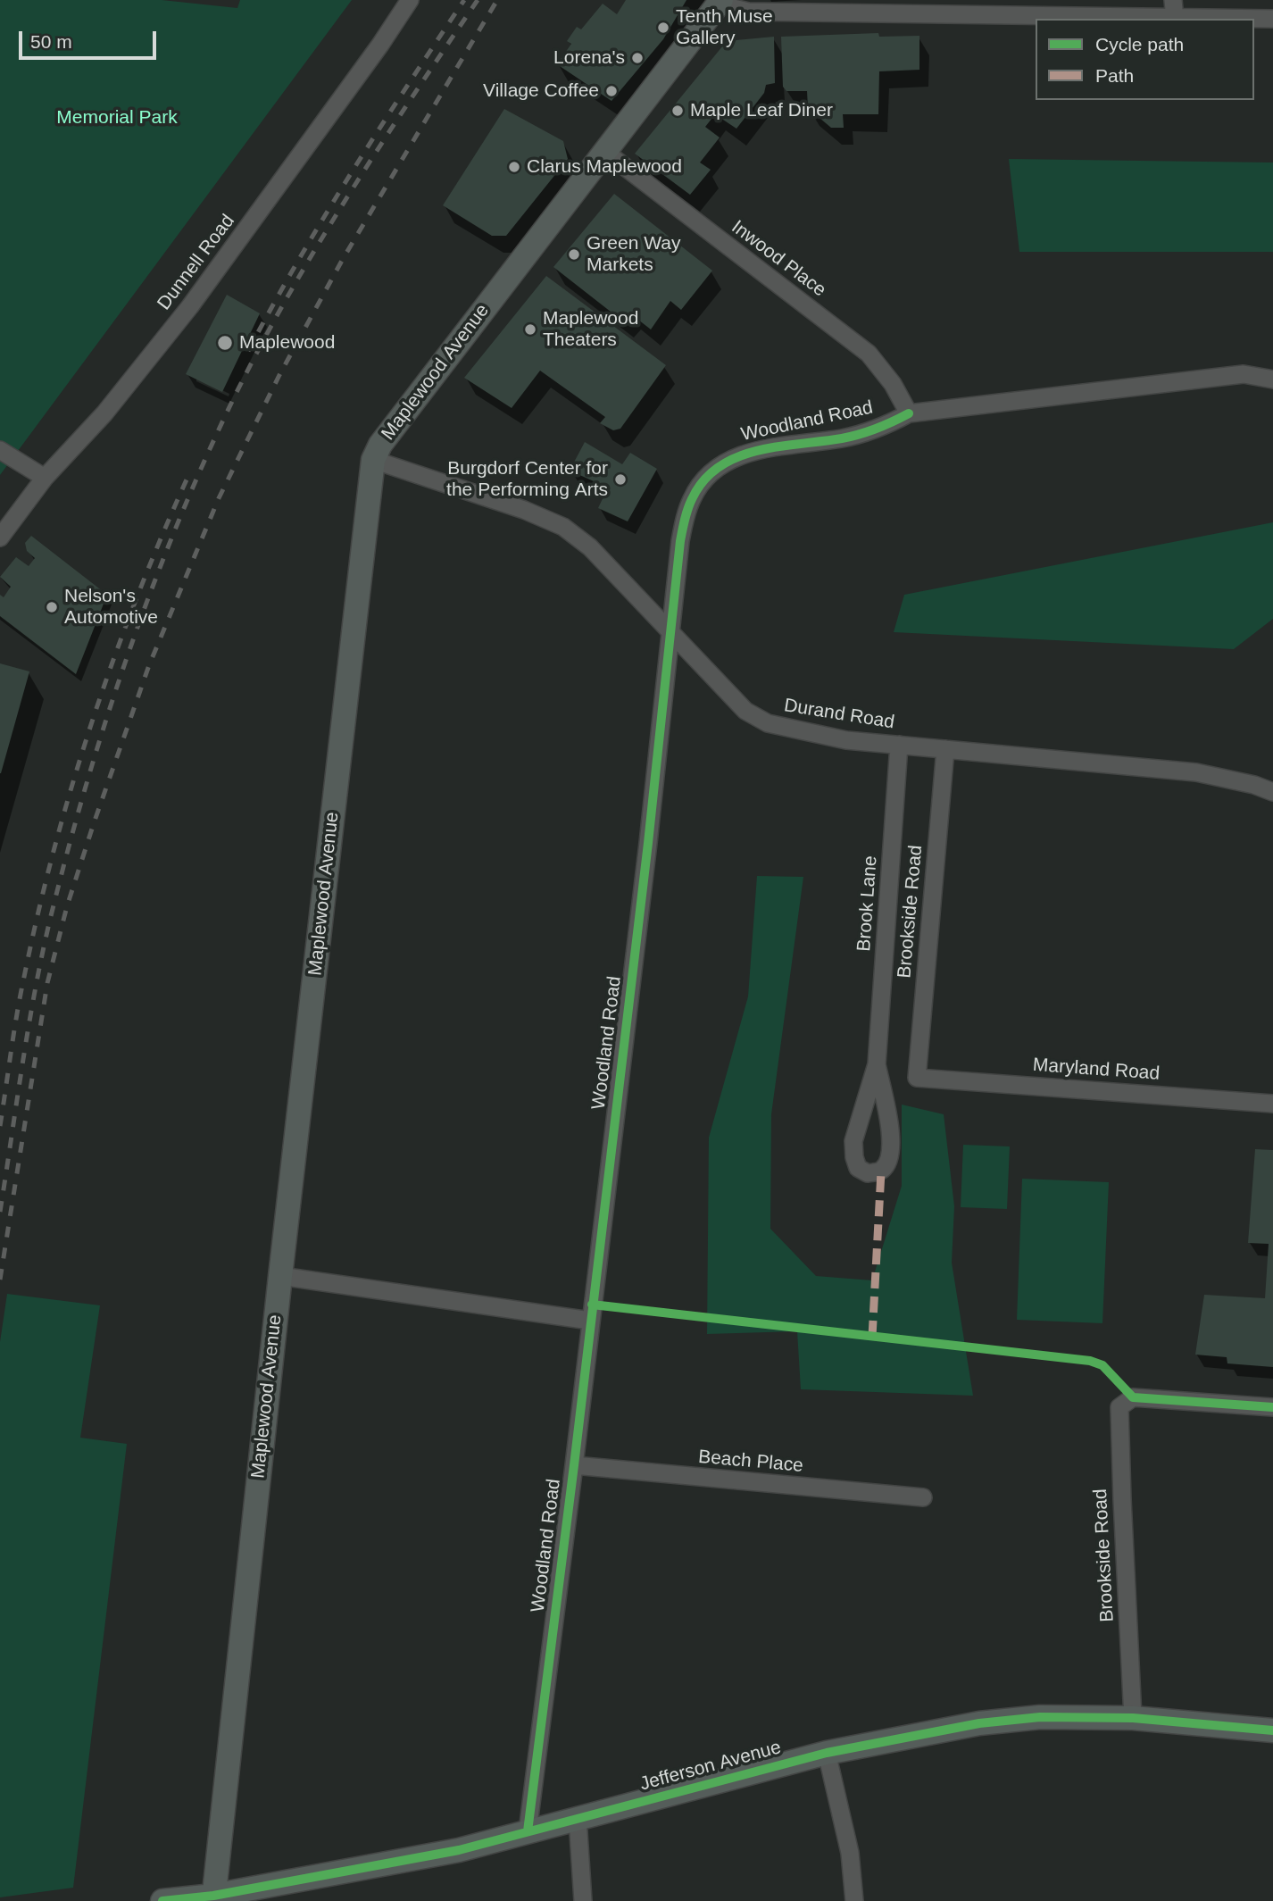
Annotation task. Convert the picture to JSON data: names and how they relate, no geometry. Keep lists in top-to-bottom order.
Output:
{
  "streets": {
    "street": [
      "Inwood Place",
      "Dunnell Road",
      "Maplewood Avenue",
      "Woodland Road",
      "Durand Road",
      "Brook Lane",
      "Brookside Road",
      "Maryland Road",
      "Beach Place",
      "Jefferson Avenue"
    ]
  },
  "crossings": [
    ["Inwood Place", "Maplewood Avenue"],
    ["Inwood Place", "Woodland Road"],
    ["Maplewood Avenue", "Durand Road"],
    ["Maplewood Avenue", "Jefferson Avenue"],
    ["Woodland Road", "Durand Road"],
    ["Woodland Road", "Beach Place"],
    ["Woodland Road", "Jefferson Avenue"],
    ["Durand Road", "Brook Lane"],
    ["Durand Road", "Brookside Road"],
    ["Brookside Road", "Maryland Road"],
    ["Brookside Road", "Jefferson Avenue"]
  ],
  "parks": ["Memorial Park"],
  "places": [
    "Tenth Muse Gallery",
    "Lorena's",
    "Village Coffee",
    "Maple Leaf Diner",
    "Clarus Maplewood",
    "Green Way Markets",
    "Maplewood Theaters",
    "Maplewood",
    "Burgdorf Center for the Performing Arts",
    "Nelson's Automotive"
  ],
  "legend": ["Cycle path", "Path"],
  "scale_bar": "50 m"
}
